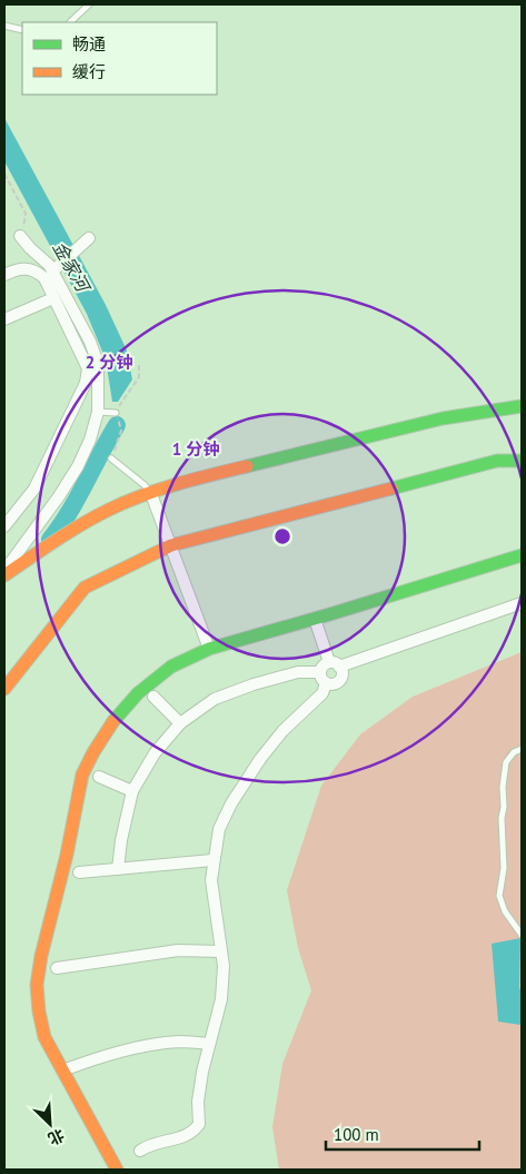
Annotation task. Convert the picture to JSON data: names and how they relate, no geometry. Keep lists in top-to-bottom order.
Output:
{
  "water": ["金家河"],
  "legend": ["畅通", "缓行"],
  "scale_bar": "100 m",
  "north": "bottom right",
  "rings": ["2 分钟", "1 分钟"]
}
